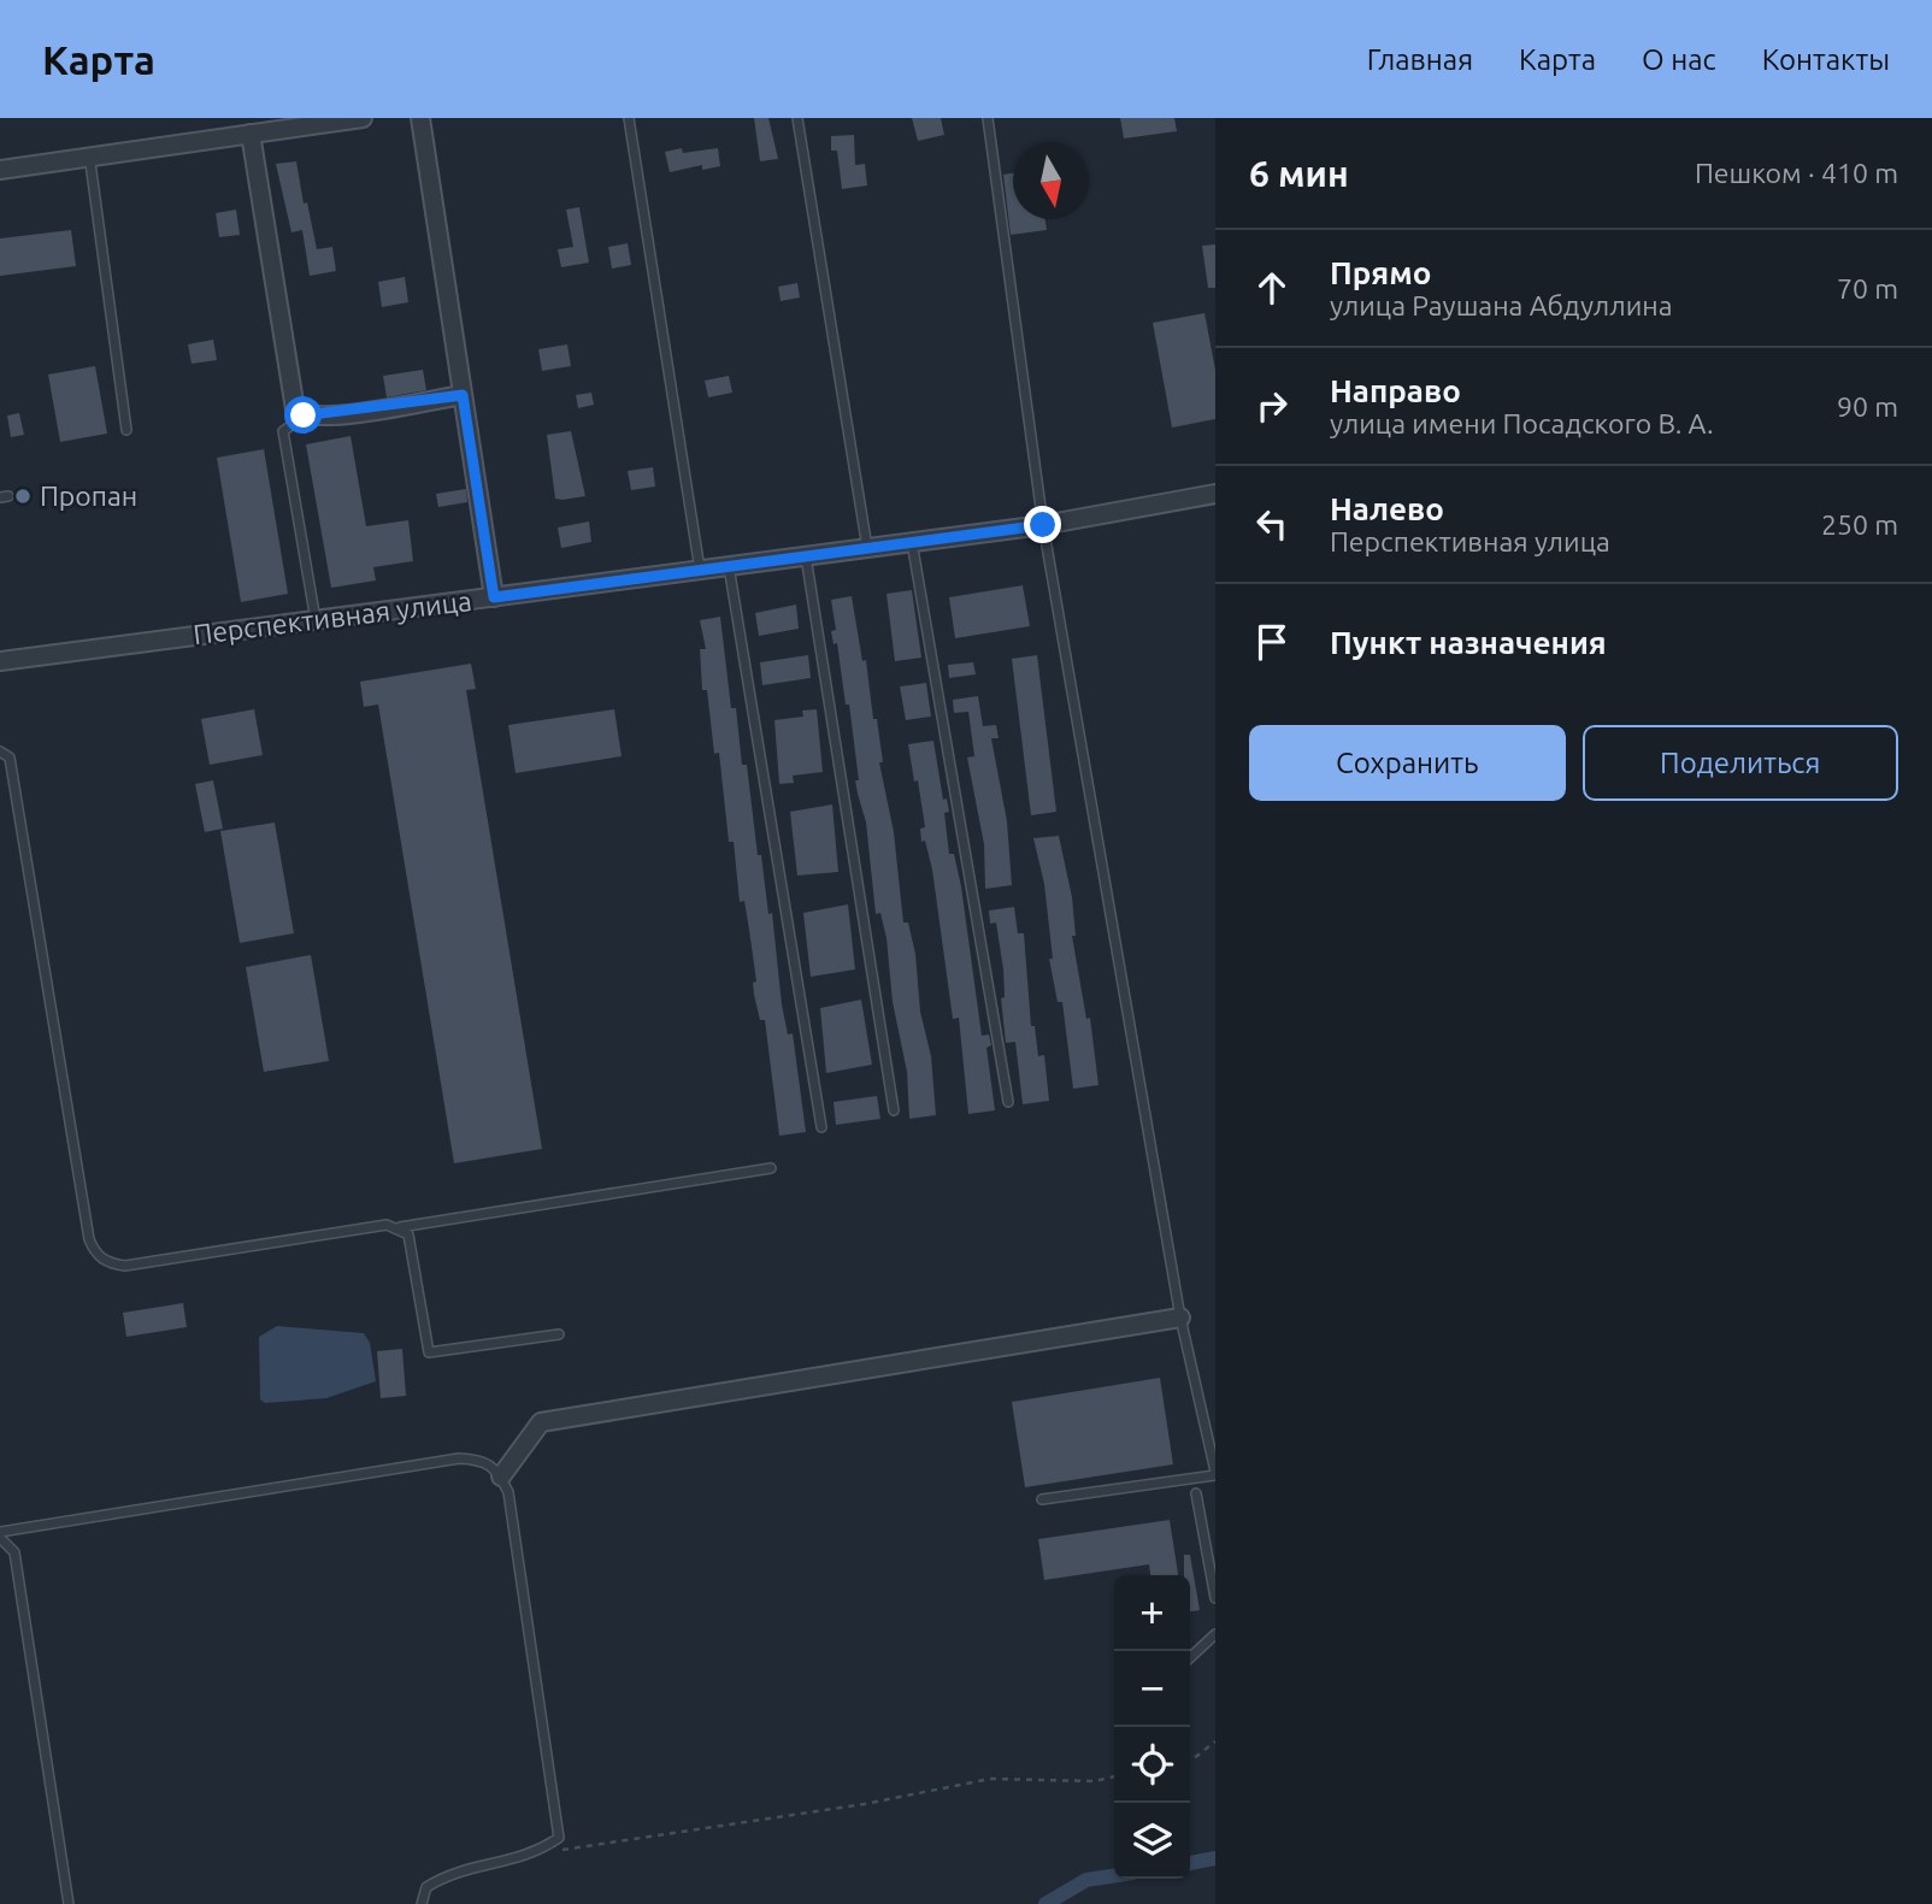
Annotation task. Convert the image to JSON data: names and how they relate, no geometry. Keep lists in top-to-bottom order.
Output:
{
  "streets": {
    "street": ["Перспективная улица"]
  },
  "places": ["Пропан"],
  "north": "bottom",
  "page": {
    "header": "Карта",
    "nav": [
      "Главная",
      "Карта",
      "О нас",
      "Контакты"
    ],
    "heading": ["6 мин", "Пешком · 410 m"],
    "list": [
      ["Прямо", "улица Раушана Абдуллина", "70 m"],
      ["Направо", "улица имени Посадского В. А.", "90 m"],
      ["Налево", "Перспективная улица", "250 m"],
      "Пункт назначения"
    ],
    "buttons": ["Сохранить", "Поделиться"],
    "map_buttons": ["+", "−"]
  }
}
